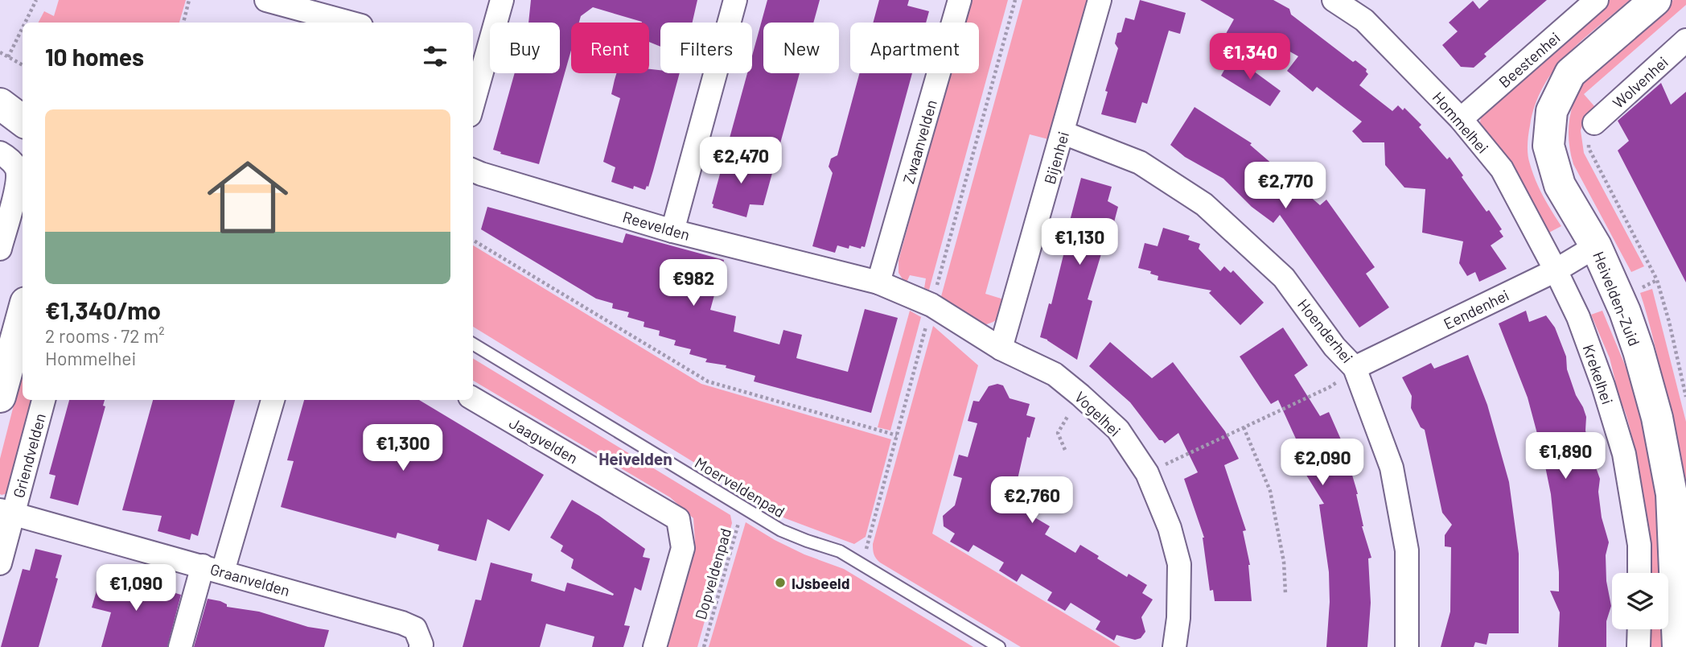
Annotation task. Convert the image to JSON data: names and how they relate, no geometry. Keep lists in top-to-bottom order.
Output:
{
  "streets": {
    "street": [
      "Beestenhei",
      "Wolvenhei",
      "Hommelhei",
      "Zwaanvelden",
      "Bijenhei",
      "Reevelden",
      "Heivelden-Zuid",
      "Eendenhei",
      "Hoenderhei",
      "Krekelhei",
      "Vogelhei",
      "Jaagvelden",
      "Griendvelden",
      "Graanvelden"
    ],
    "lane": ["Moerveldenpad"],
    "path": ["Dopveldenpad"]
  },
  "crossings": [
    ["Beestenhei", "Hommelhei"],
    ["Hommelhei", "Eendenhei"],
    ["Hommelhei", "Krekelhei"],
    ["Zwaanvelden", "Reevelden"],
    ["Zwaanvelden", "Vogelhei"],
    ["Bijenhei", "Hoenderhei"],
    ["Bijenhei", "Vogelhei"],
    ["Reevelden", "Vogelhei"],
    ["Heivelden-Zuid", "Eendenhei"],
    ["Eendenhei", "Hoenderhei"],
    ["Eendenhei", "Krekelhei"],
    ["Griendvelden", "Graanvelden"],
    ["Moerveldenpad", "Dopveldenpad"]
  ],
  "districts": ["Heivelden"],
  "places": ["IJsbeeld"],
  "page": {
    "chip": [
      "Buy",
      "Rent",
      "Filters",
      "New",
      "Apartment"
    ],
    "heading": "10 homes",
    "price": [
      "€1,340",
      "€2,470",
      "€2,770",
      "€1,130",
      "€982",
      "€1,300",
      "€1,890",
      "€2,090",
      "€2,760",
      "€1,090"
    ],
    "list": [
      {
        "name": "€1,340/mo",
        "note": "2 rooms · 72 m² · Hommelhei"
      }
    ]
  }
}
